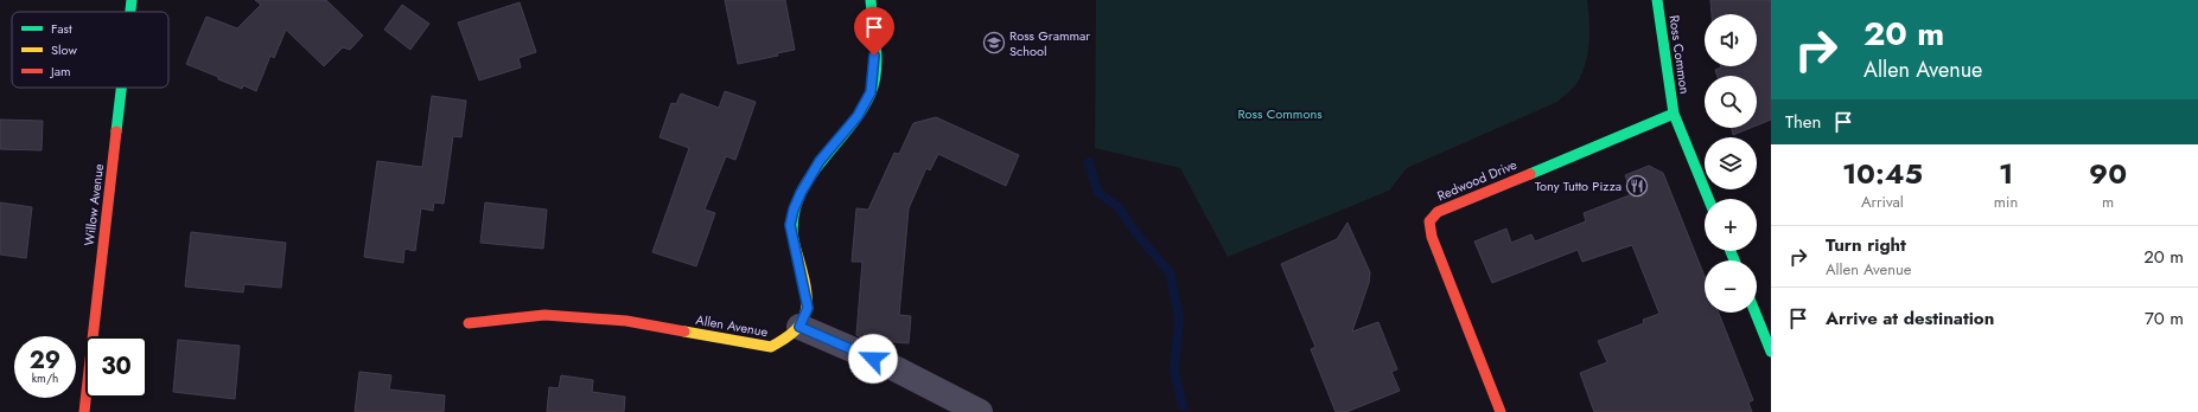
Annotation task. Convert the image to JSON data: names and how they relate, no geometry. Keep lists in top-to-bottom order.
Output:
{
  "streets": {
    "street": [
      "Ross Common",
      "Redwood Drive",
      "Willow Avenue",
      "Allen Avenue"
    ]
  },
  "crossings": [
    ["Ross Common", "Redwood Drive"]
  ],
  "parks": ["Ross Commons"],
  "places": {
    "school or university": ["Ross Grammar School"],
    "restaurant": ["Tony Tutto Pizza"]
  },
  "legend": ["Fast", "Slow", "Jam"],
  "page": {
    "turn": ["20 m", "Allen Avenue"],
    "map_buttons": ["+", "−"],
    "then": "Then",
    "eta": [
      "10:45",
      "Arrival",
      "1",
      "min",
      "90",
      "m"
    ],
    "list": [
      {
        "name": "Turn right",
        "note": "Allen Avenue",
        "value": "20 m"
      },
      {
        "name": "Arrive at destination",
        "value": "70 m"
      }
    ],
    "speed": "29 km/h",
    "limit": "30"
  }
}
